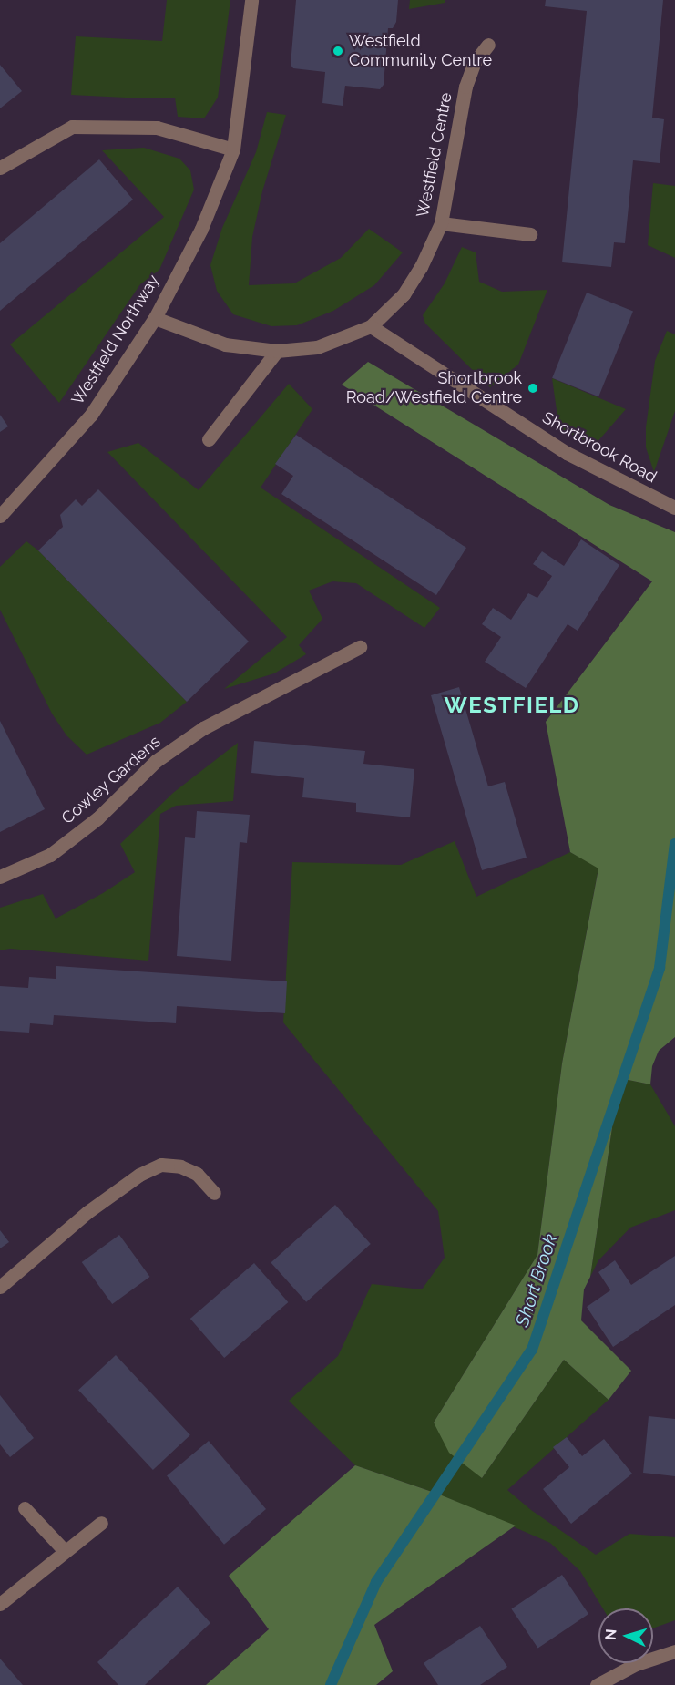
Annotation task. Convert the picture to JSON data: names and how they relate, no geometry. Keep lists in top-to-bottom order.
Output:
{
  "streets": {
    "street": [
      "Westfield Centre",
      "Westfield Northway",
      "Shortbrook Road",
      "Cowley Gardens"
    ]
  },
  "crossings": [
    ["Westfield Centre", "Westfield Northway"],
    ["Westfield Centre", "Shortbrook Road"]
  ],
  "districts": ["WESTFIELD"],
  "water": ["Short Brook"],
  "places": ["Westfield Community Centre", "Shortbrook Road/Westfield Centre"],
  "north": "left"
}
